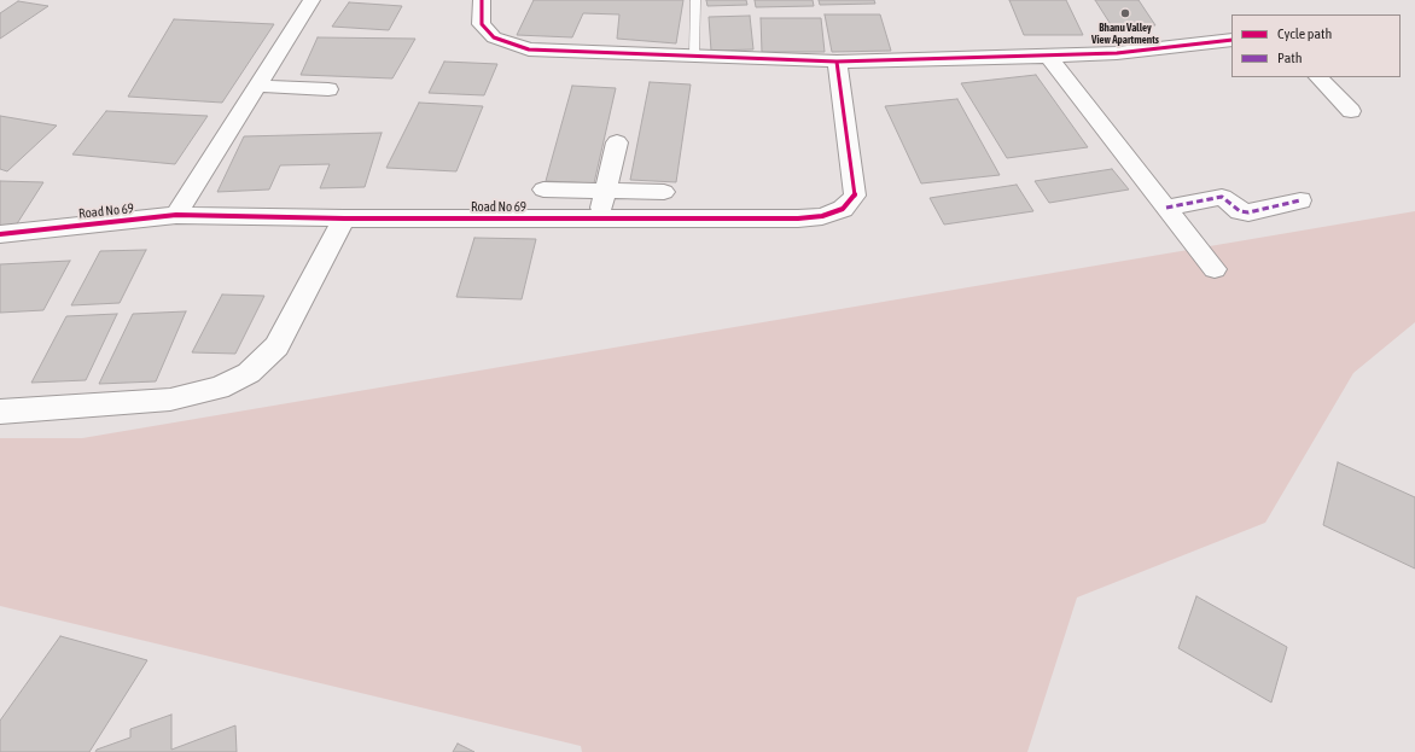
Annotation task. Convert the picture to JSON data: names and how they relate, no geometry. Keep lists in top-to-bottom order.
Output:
{
  "streets": {
    "street": ["Road No 69"]
  },
  "places": ["Bhanu Valley View Apartments"],
  "legend": ["Cycle path", "Path"]
}
